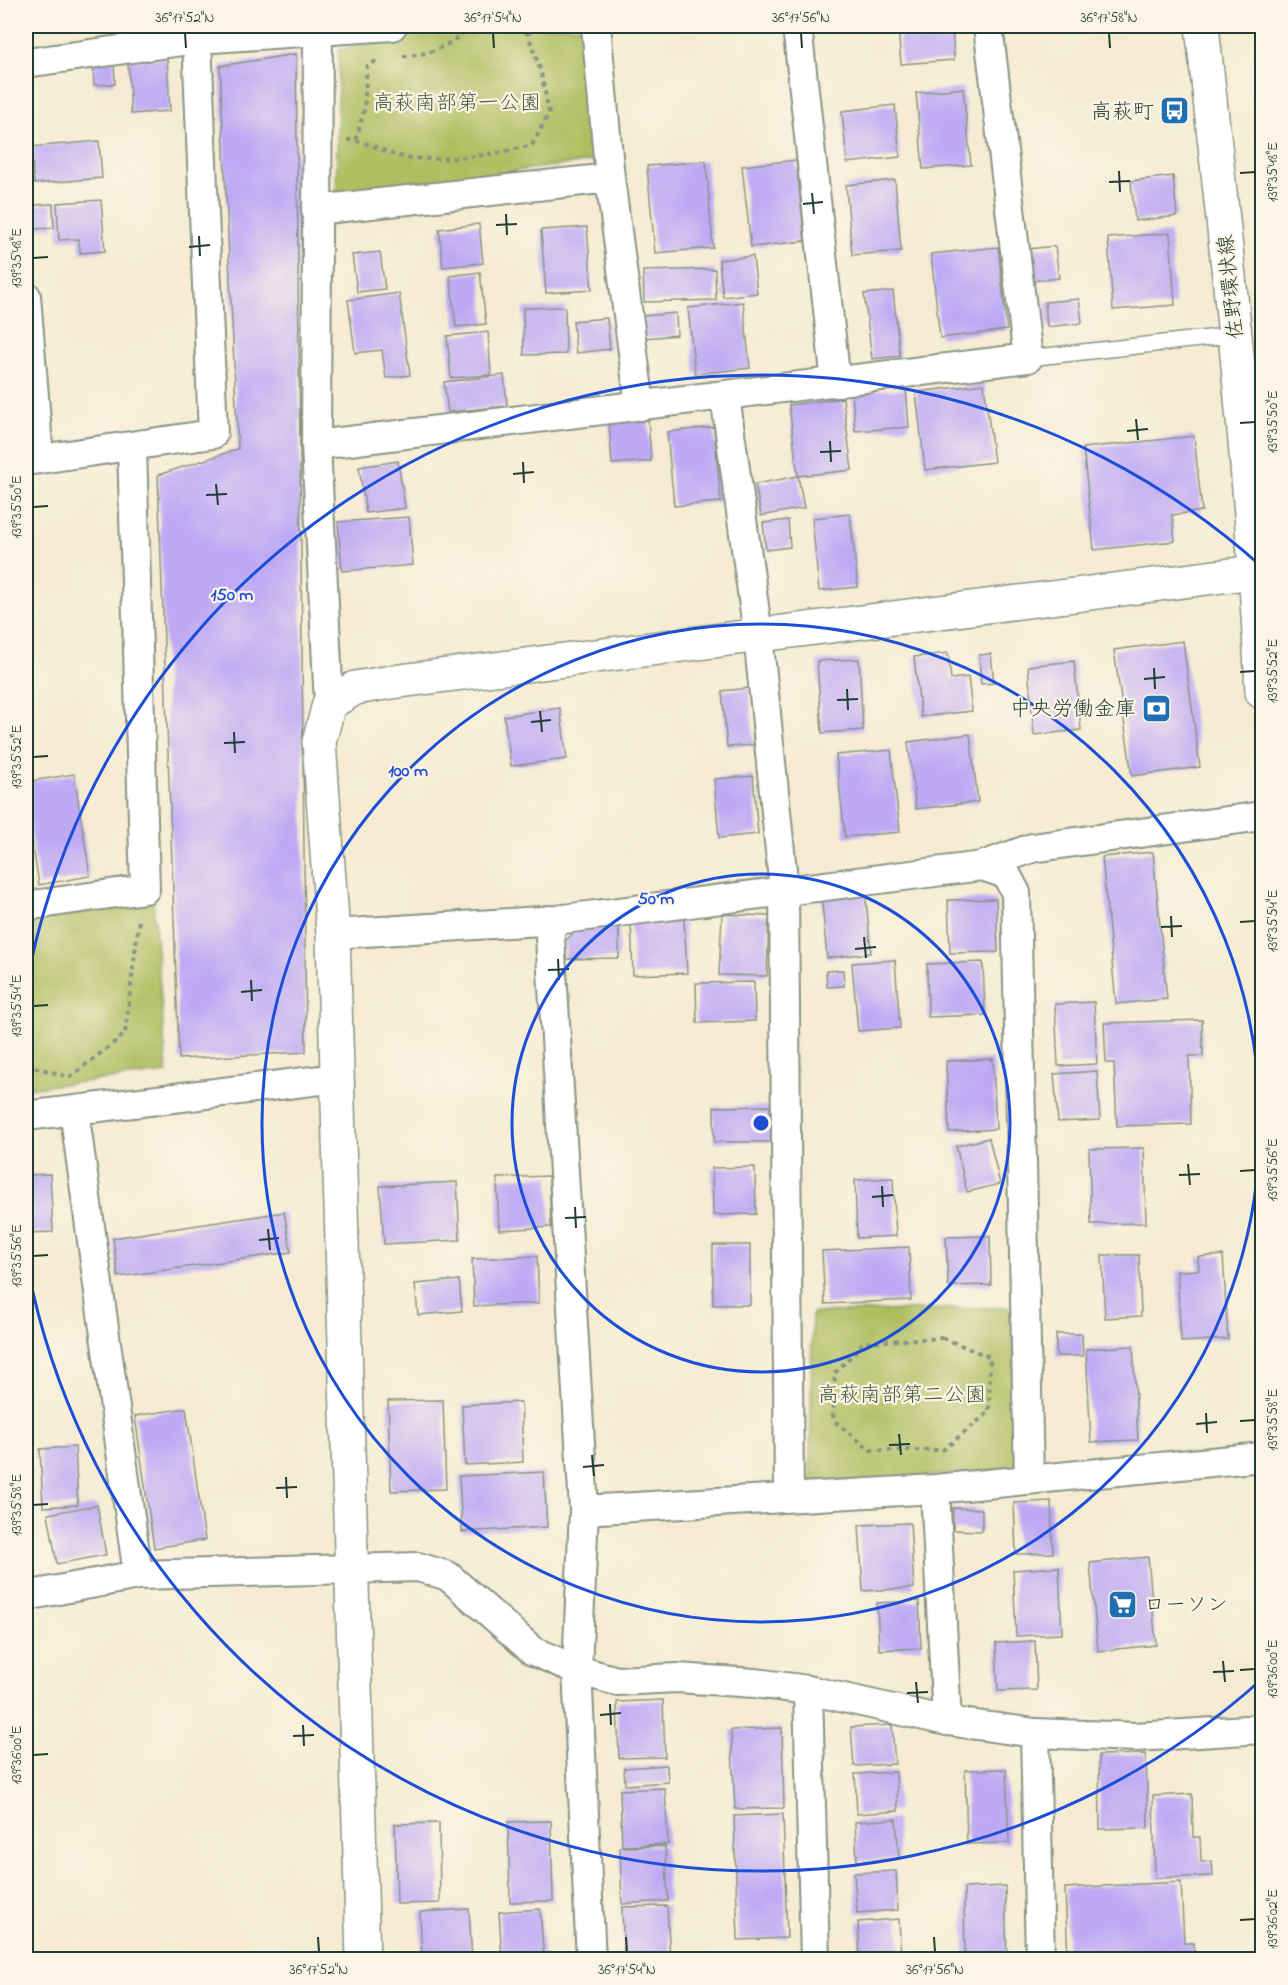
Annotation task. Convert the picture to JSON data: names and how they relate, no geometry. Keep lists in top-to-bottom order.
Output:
{
  "streets": {
    "street": ["佐野環状線"]
  },
  "parks": ["高萩南部第一公園", "高萩南部第二公園"],
  "places": {
    "bus stop": ["高萩町"],
    "bank": ["中央労働金庫"],
    "supermarket": ["ローソン"]
  },
  "coordinates": [
    "36°17'52\"N",
    "36°17'54\"N",
    "36°17'56\"N",
    "36°17'58\"N",
    "139°35'48\"E",
    "139°35'50\"E",
    "139°35'52\"E",
    "139°35'54\"E",
    "139°35'56\"E",
    "139°35'58\"E",
    "139°36'00\"E",
    "139°36'02\"E"
  ],
  "rings": ["150 m", "100 m", "50 m"]
}
